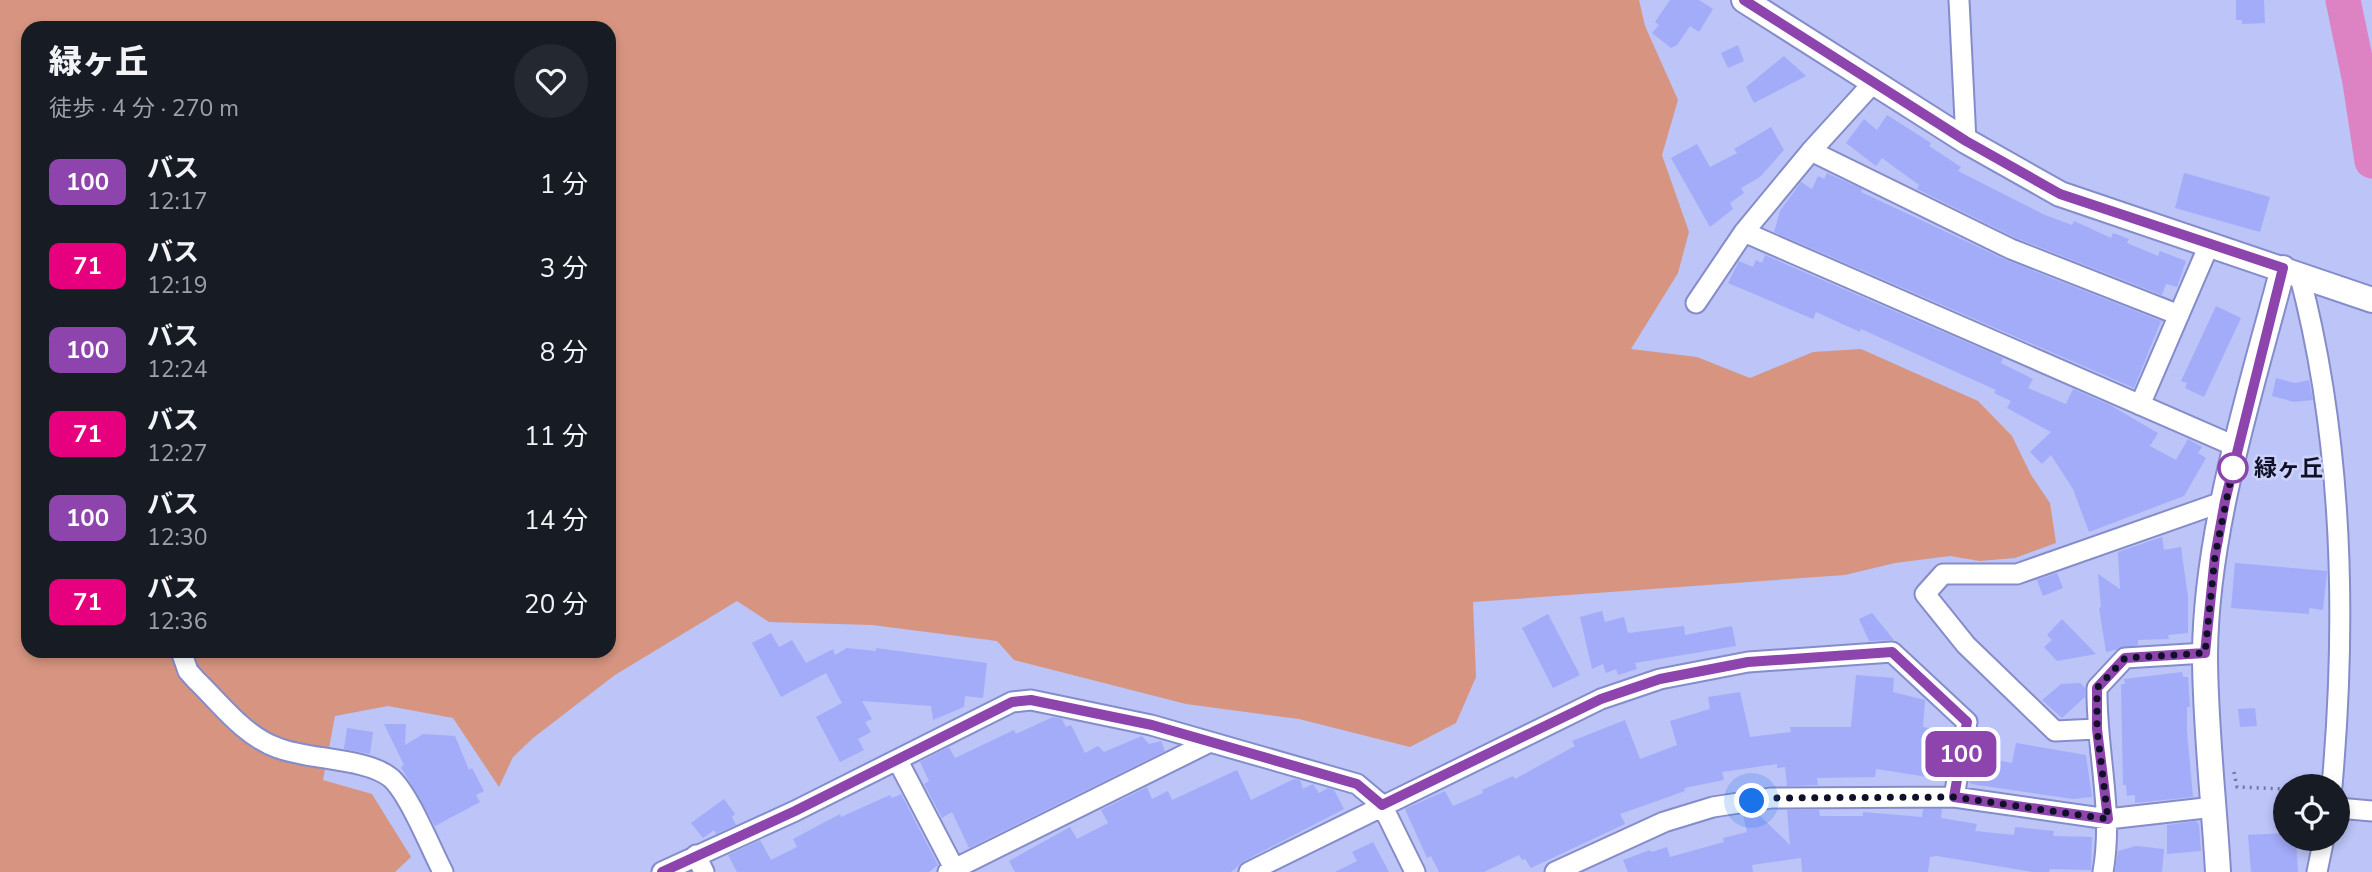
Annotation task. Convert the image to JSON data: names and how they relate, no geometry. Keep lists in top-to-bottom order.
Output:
{
  "places": ["緑ヶ丘"],
  "lines": ["bus line 100"],
  "page": {
    "on_map": "100",
    "heading": ["緑ヶ丘", "徒歩 · 4 分 · 270 m"],
    "list": [
      {
        "mark": "100",
        "name": "バス",
        "note": "12:17",
        "value": "1 分"
      },
      {
        "mark": "71",
        "name": "バス",
        "note": "12:19",
        "value": "3 分"
      },
      {
        "mark": "100",
        "name": "バス",
        "note": "12:24",
        "value": "8 分"
      },
      {
        "mark": "71",
        "name": "バス",
        "note": "12:27",
        "value": "11 分"
      },
      {
        "mark": "100",
        "name": "バス",
        "note": "12:30",
        "value": "14 分"
      },
      {
        "mark": "71",
        "name": "バス",
        "note": "12:36",
        "value": "20 分"
      }
    ]
  }
}
